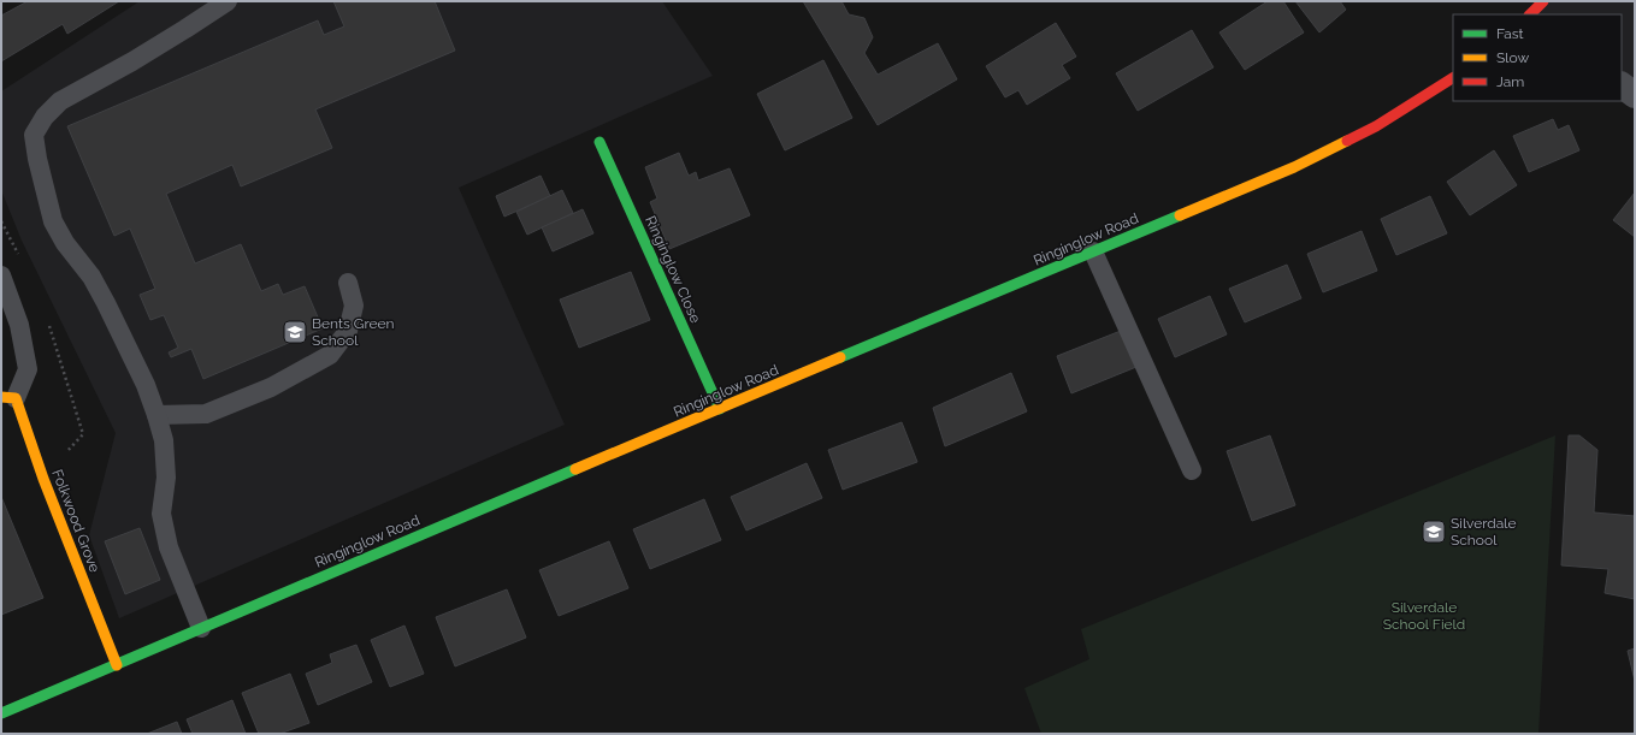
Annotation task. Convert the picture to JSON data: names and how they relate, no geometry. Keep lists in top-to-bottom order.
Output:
{
  "streets": {
    "street": ["Ringinglow Road", "Ringinglow Close", "Folkwood Grove"]
  },
  "crossings": [
    ["Ringinglow Road", "Ringinglow Close"],
    ["Ringinglow Road", "Folkwood Grove"]
  ],
  "parks": ["Silverdale School Field"],
  "places": {
    "school or university": ["Bents Green School", "Silverdale School"]
  },
  "legend": ["Fast", "Slow", "Jam"]
}
